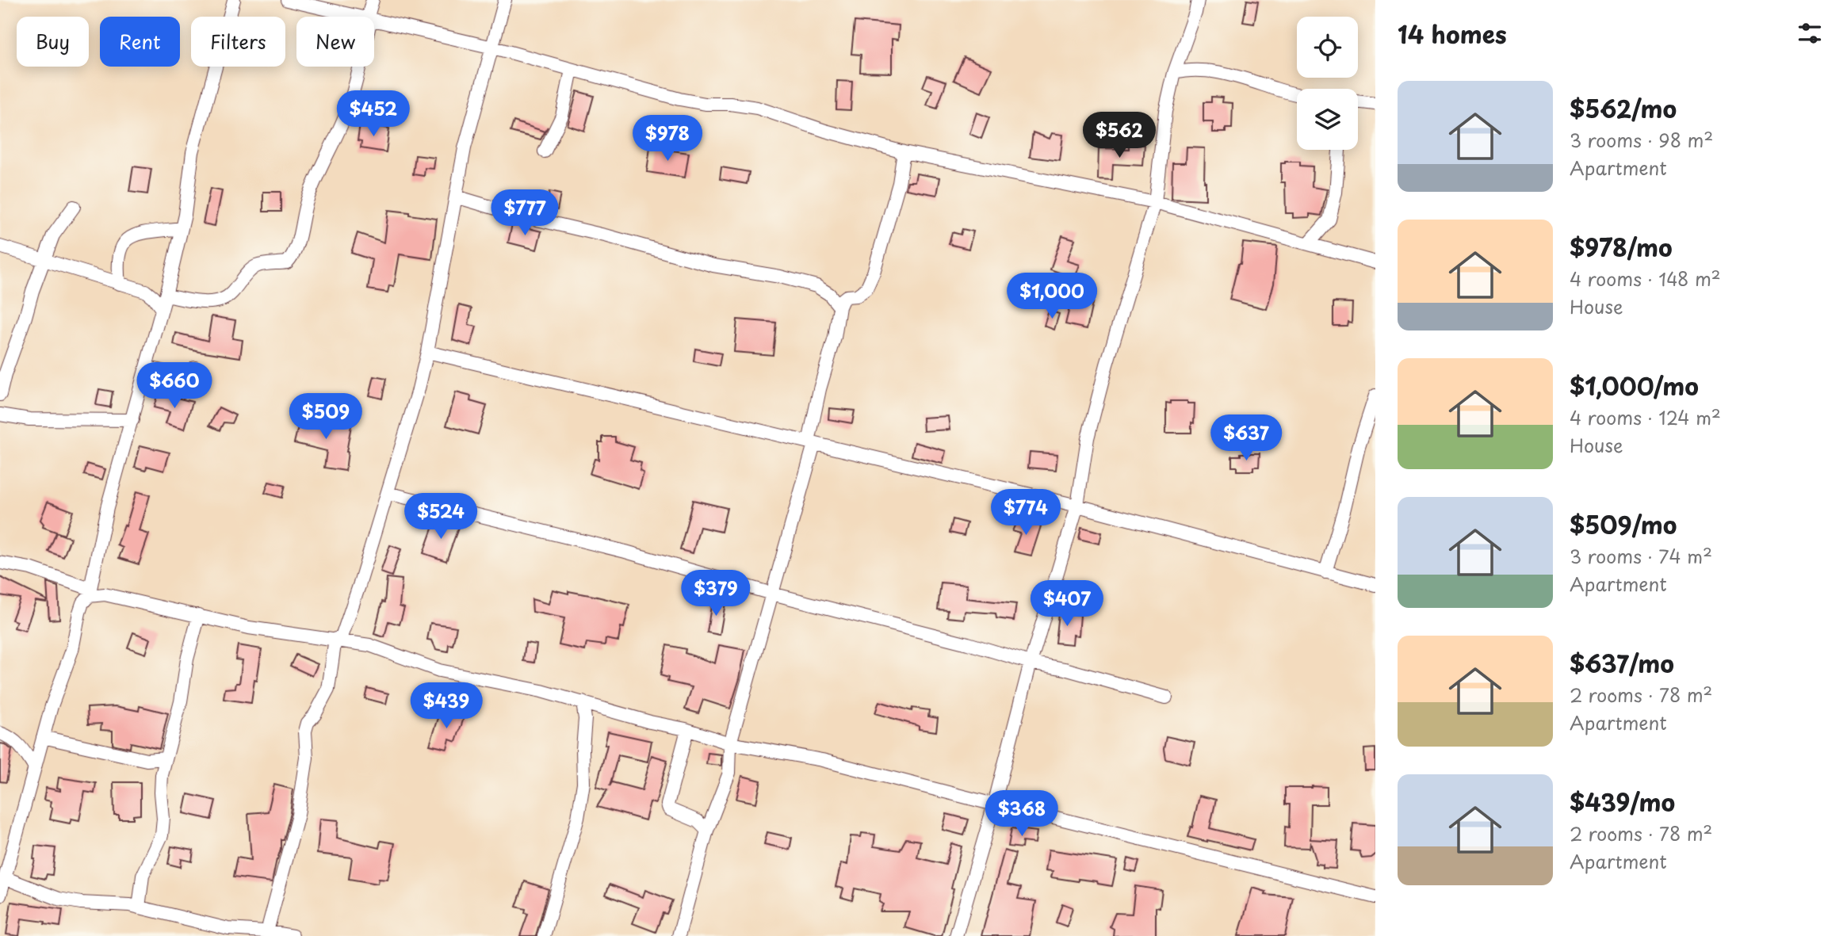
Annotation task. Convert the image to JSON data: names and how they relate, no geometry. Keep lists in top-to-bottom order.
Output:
{
  "page": {
    "heading": "14 homes",
    "chip": [
      "Buy",
      "Rent",
      "Filters",
      "New"
    ],
    "list": [
      {
        "name": "$562/mo",
        "note": "3 rooms · 98 m² · Apartment"
      },
      {
        "name": "$978/mo",
        "note": "4 rooms · 148 m² · House"
      },
      {
        "name": "$1,000/mo",
        "note": "4 rooms · 124 m² · House"
      },
      {
        "name": "$509/mo",
        "note": "3 rooms · 74 m² · Apartment"
      },
      {
        "name": "$637/mo",
        "note": "2 rooms · 78 m² · Apartment"
      },
      {
        "name": "$439/mo",
        "note": "2 rooms · 78 m² · Apartment"
      }
    ],
    "price": [
      "$452",
      "$562",
      "$978",
      "$777",
      "$1,000",
      "$660",
      "$509",
      "$637",
      "$774",
      "$524",
      "$379",
      "$407",
      "$439",
      "$368"
    ]
  }
}
